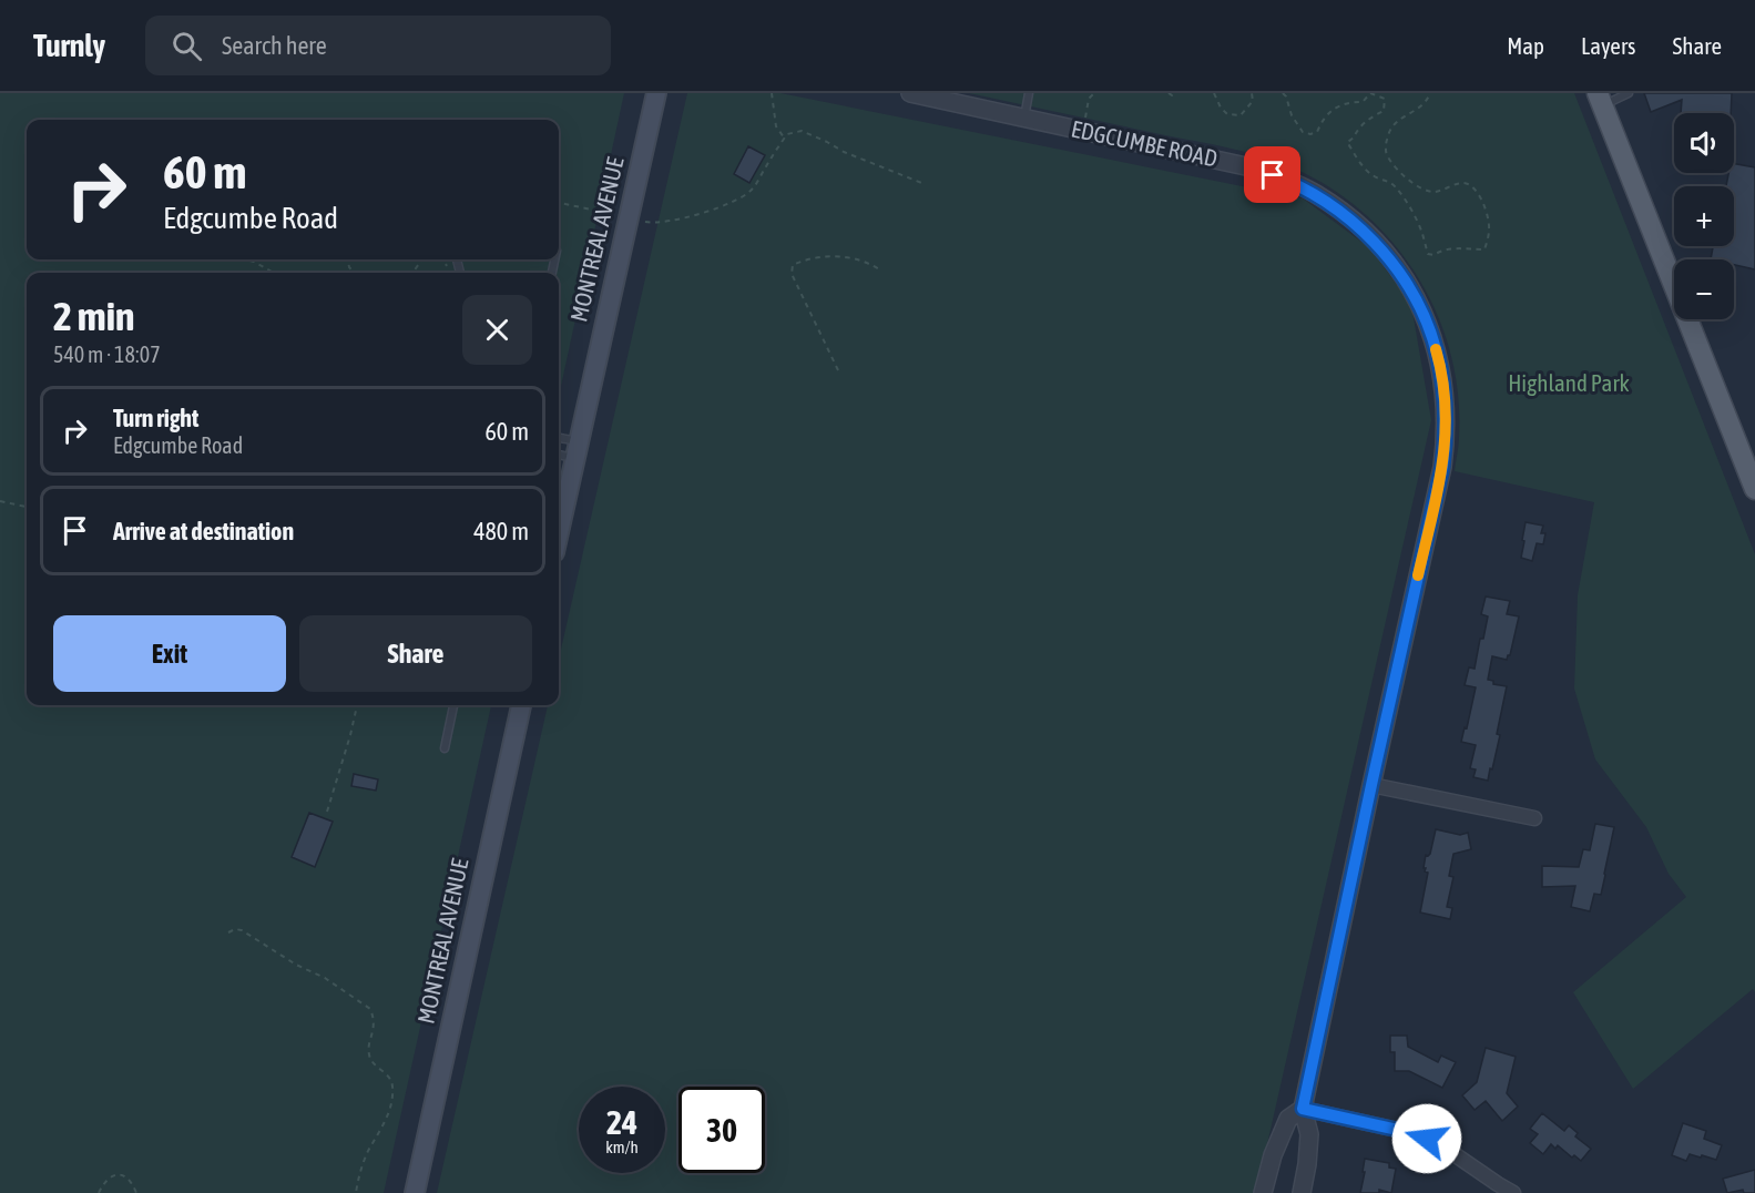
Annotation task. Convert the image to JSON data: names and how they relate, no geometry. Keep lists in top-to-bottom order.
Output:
{
  "streets": {
    "main road": ["MONTREAL AVENUE"],
    "street": ["EDGCUMBE ROAD"]
  },
  "parks": ["Highland Park"],
  "page": {
    "header": "Turnly",
    "search": "Search here",
    "nav": ["Map", "Layers", "Share"],
    "map_buttons": ["+", "−"],
    "turn": ["60 m", "Edgcumbe Road"],
    "heading": ["2 min", "540 m · 18:07"],
    "list": [
      {
        "name": "Turn right",
        "note": "Edgcumbe Road",
        "value": "60 m"
      },
      {
        "name": "Arrive at destination",
        "value": "480 m"
      }
    ],
    "buttons": ["Exit", "Share"],
    "speed": "24 km/h",
    "limit": "30"
  }
}
